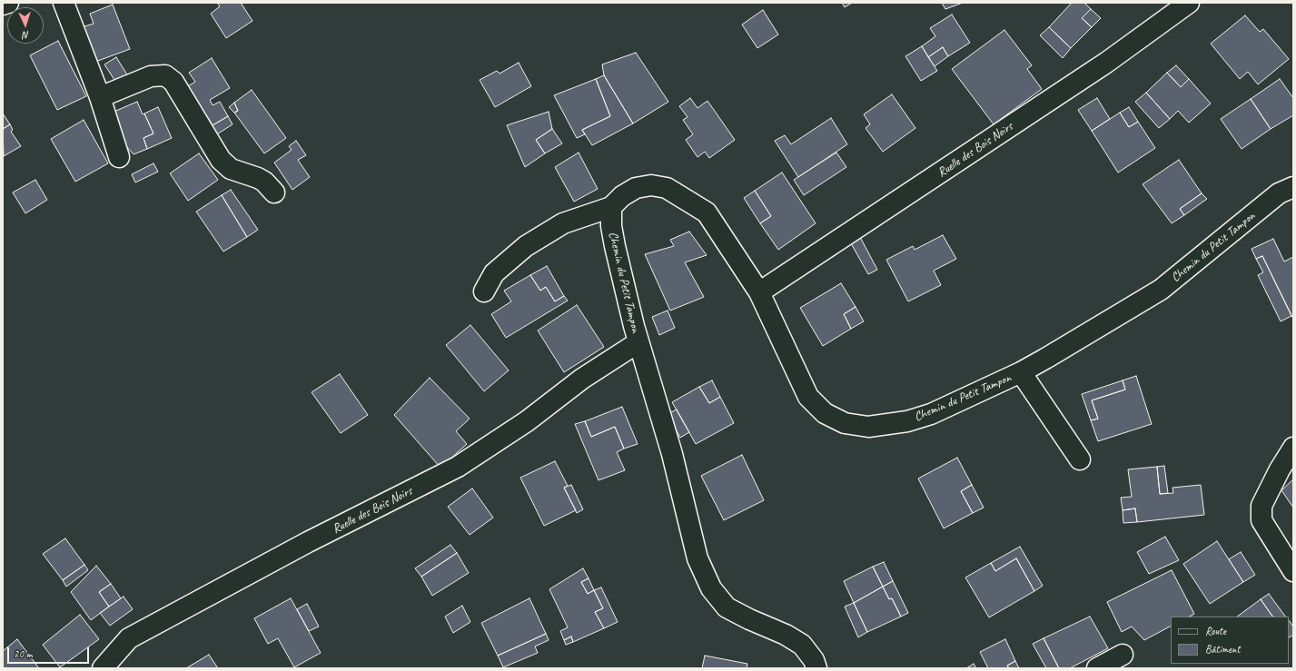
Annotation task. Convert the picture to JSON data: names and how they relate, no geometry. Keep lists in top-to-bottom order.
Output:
{
  "streets": {
    "street": ["Ruelle des Bois Noirs", "Chemin du Petit Tampon"]
  },
  "crossings": [
    ["Ruelle des Bois Noirs", "Chemin du Petit Tampon"]
  ],
  "legend": ["Route", "Bâtiment"],
  "scale_bar": "20 m",
  "north": "bottom"
}
